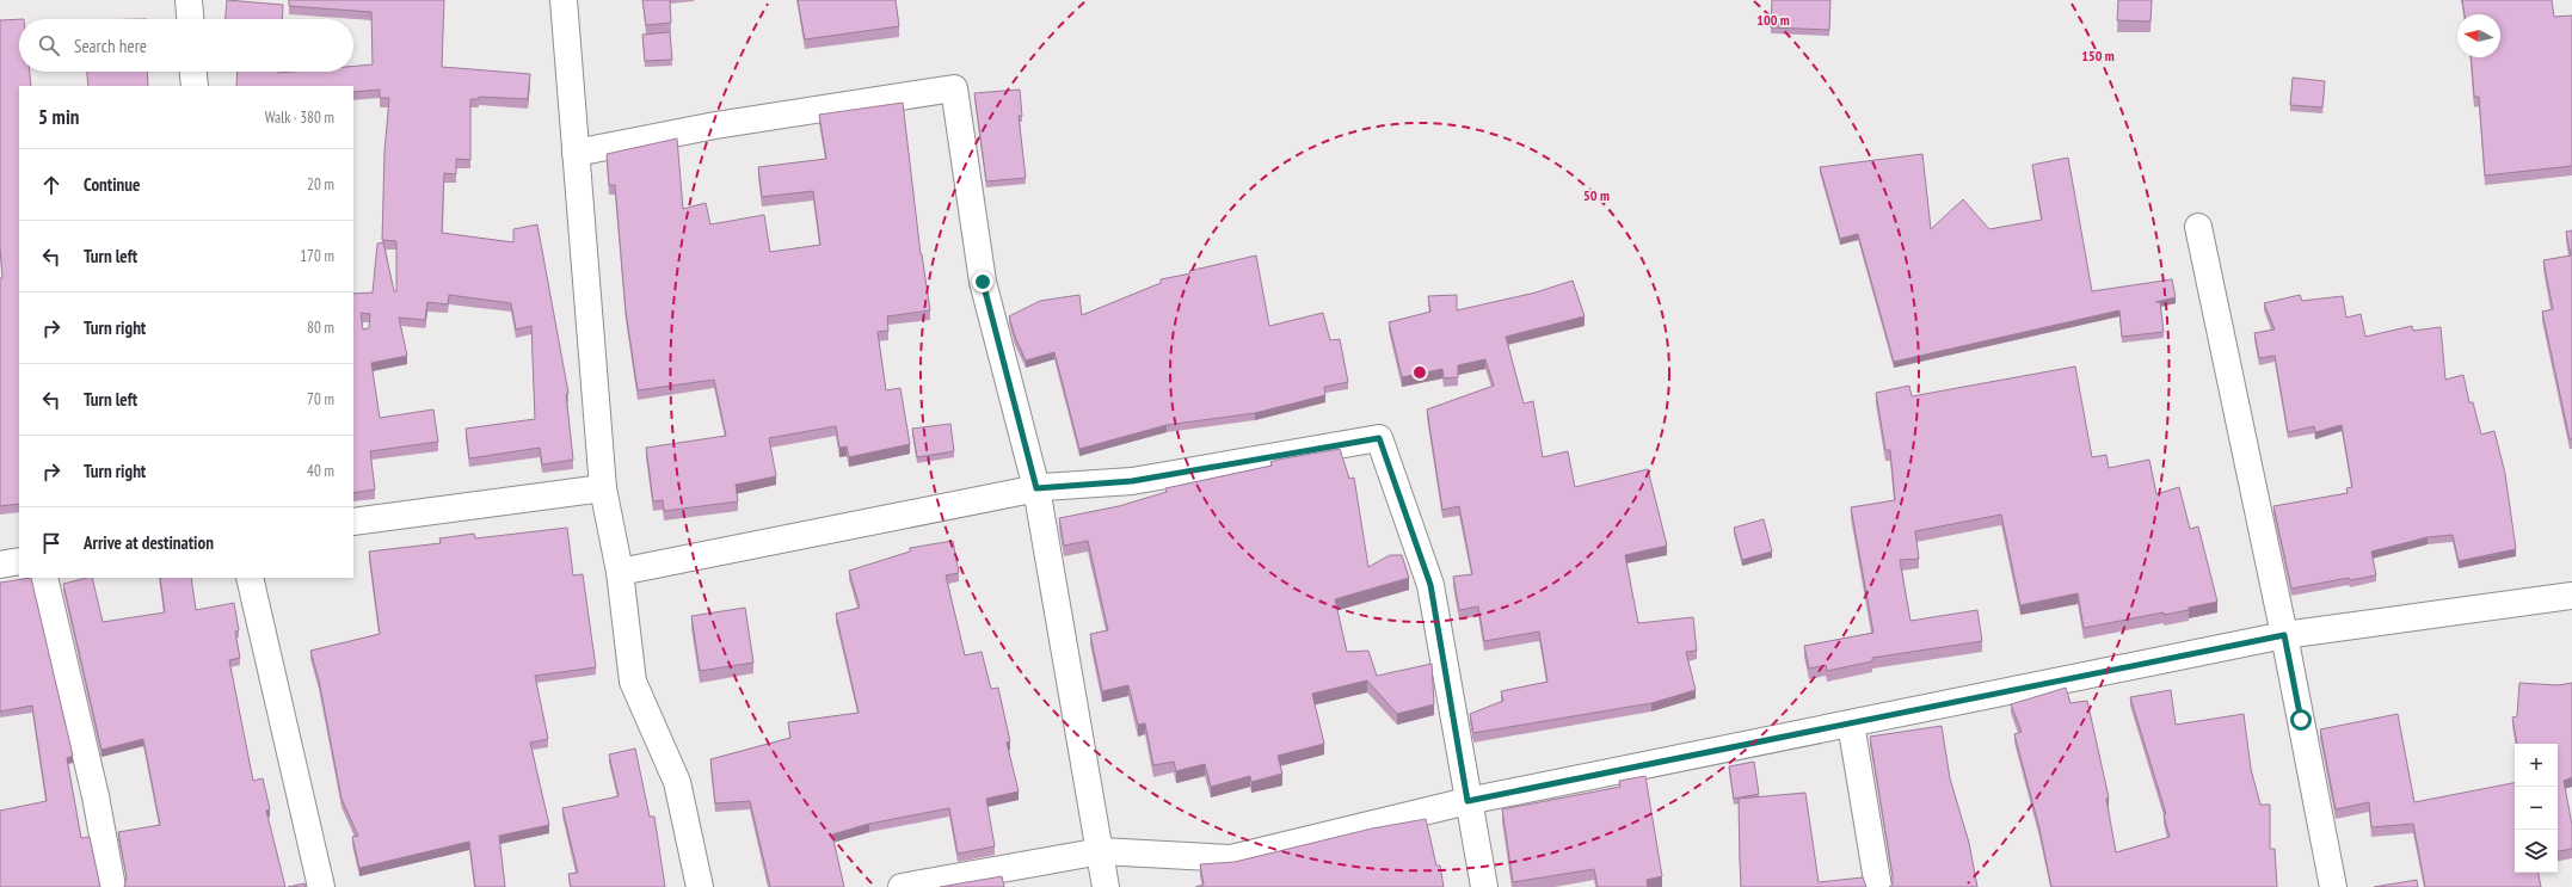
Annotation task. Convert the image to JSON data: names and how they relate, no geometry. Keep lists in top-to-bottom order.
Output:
{
  "north": "left",
  "page": {
    "search": "Search here",
    "heading": ["5 min", "Walk · 380 m"],
    "list": [
      ["Continue", "20 m"],
      ["Turn left", "170 m"],
      ["Turn right", "80 m"],
      ["Turn left", "70 m"],
      ["Turn right", "40 m"],
      "Arrive at destination"
    ],
    "map_buttons": ["+", "−"]
  },
  "rings": ["100 m", "150 m", "50 m"]
}
